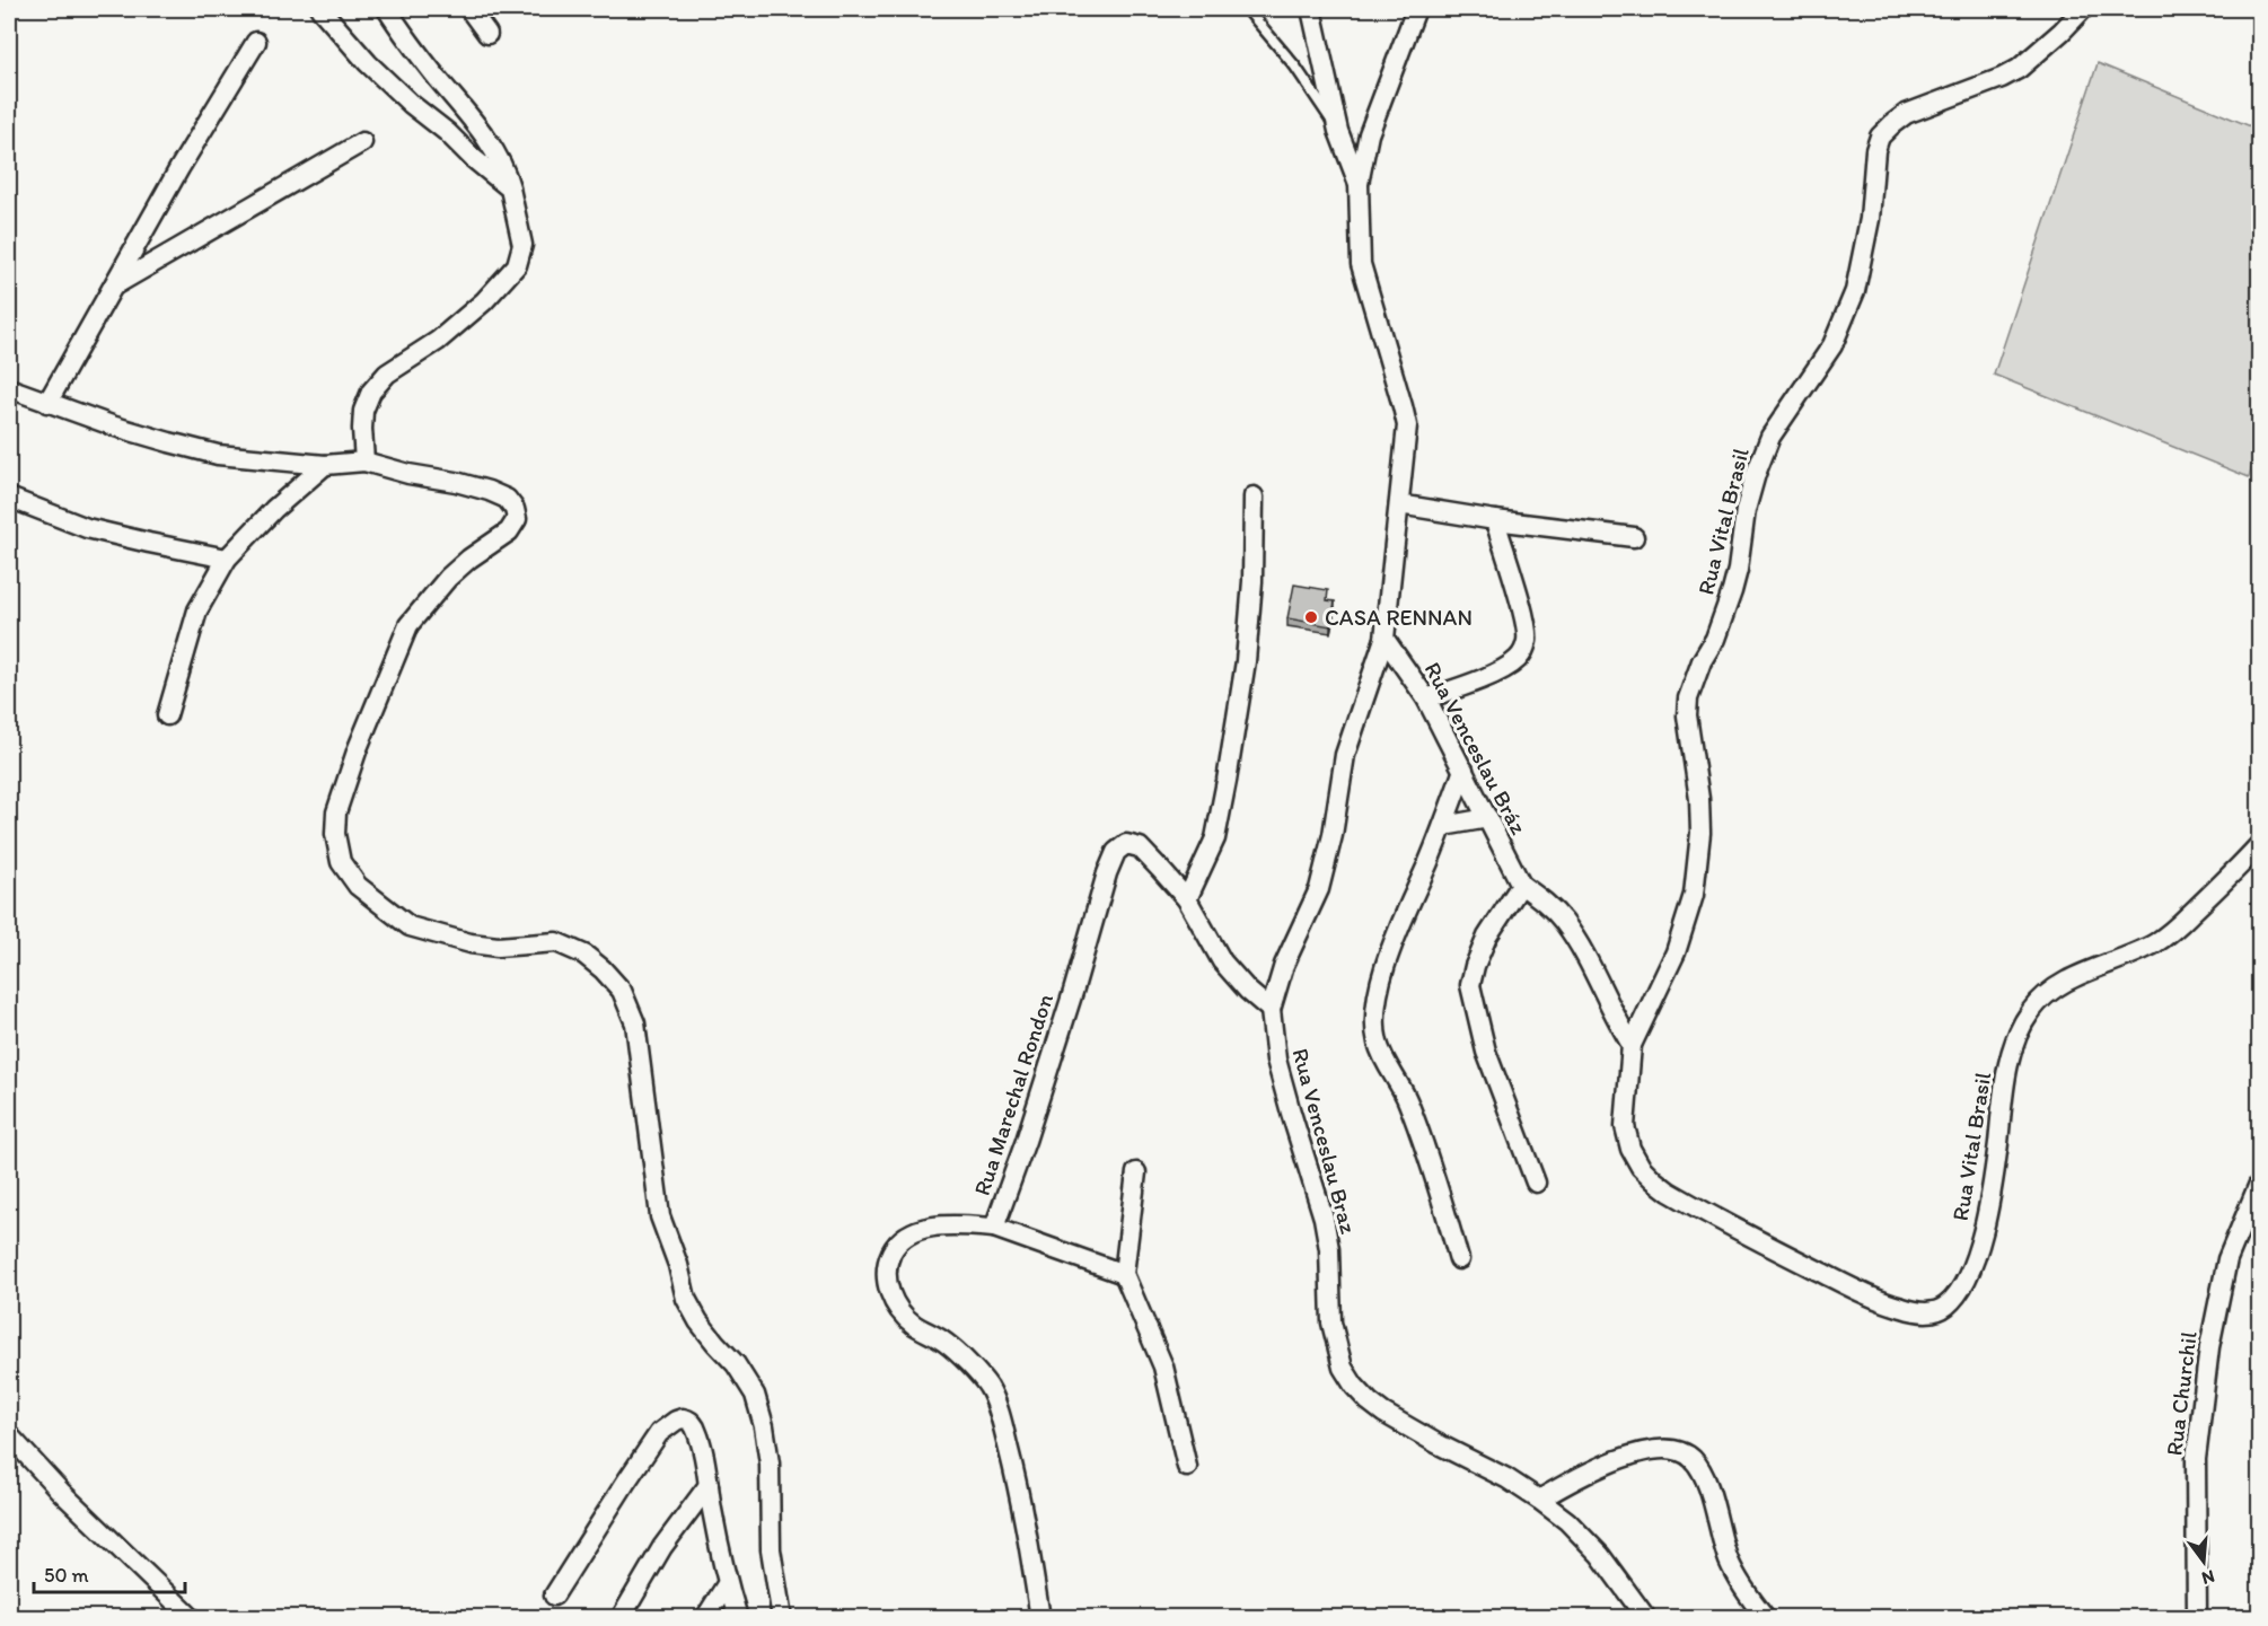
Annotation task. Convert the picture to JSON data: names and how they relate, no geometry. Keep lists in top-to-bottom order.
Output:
{
  "streets": {
    "street": [
      "Rua Vital Brasil",
      "Rua Venceslau Bráz",
      "Rua Marechal Rondon",
      "Rua Venceslau Braz",
      "Rua Churchil"
    ]
  },
  "crossings": [
    ["Rua Venceslau Bráz", "Rua Venceslau Braz"],
    ["Rua Marechal Rondon", "Rua Venceslau Braz"]
  ],
  "places": ["CASA RENNAN"],
  "scale_bar": "50 m",
  "north": "bottom"
}
